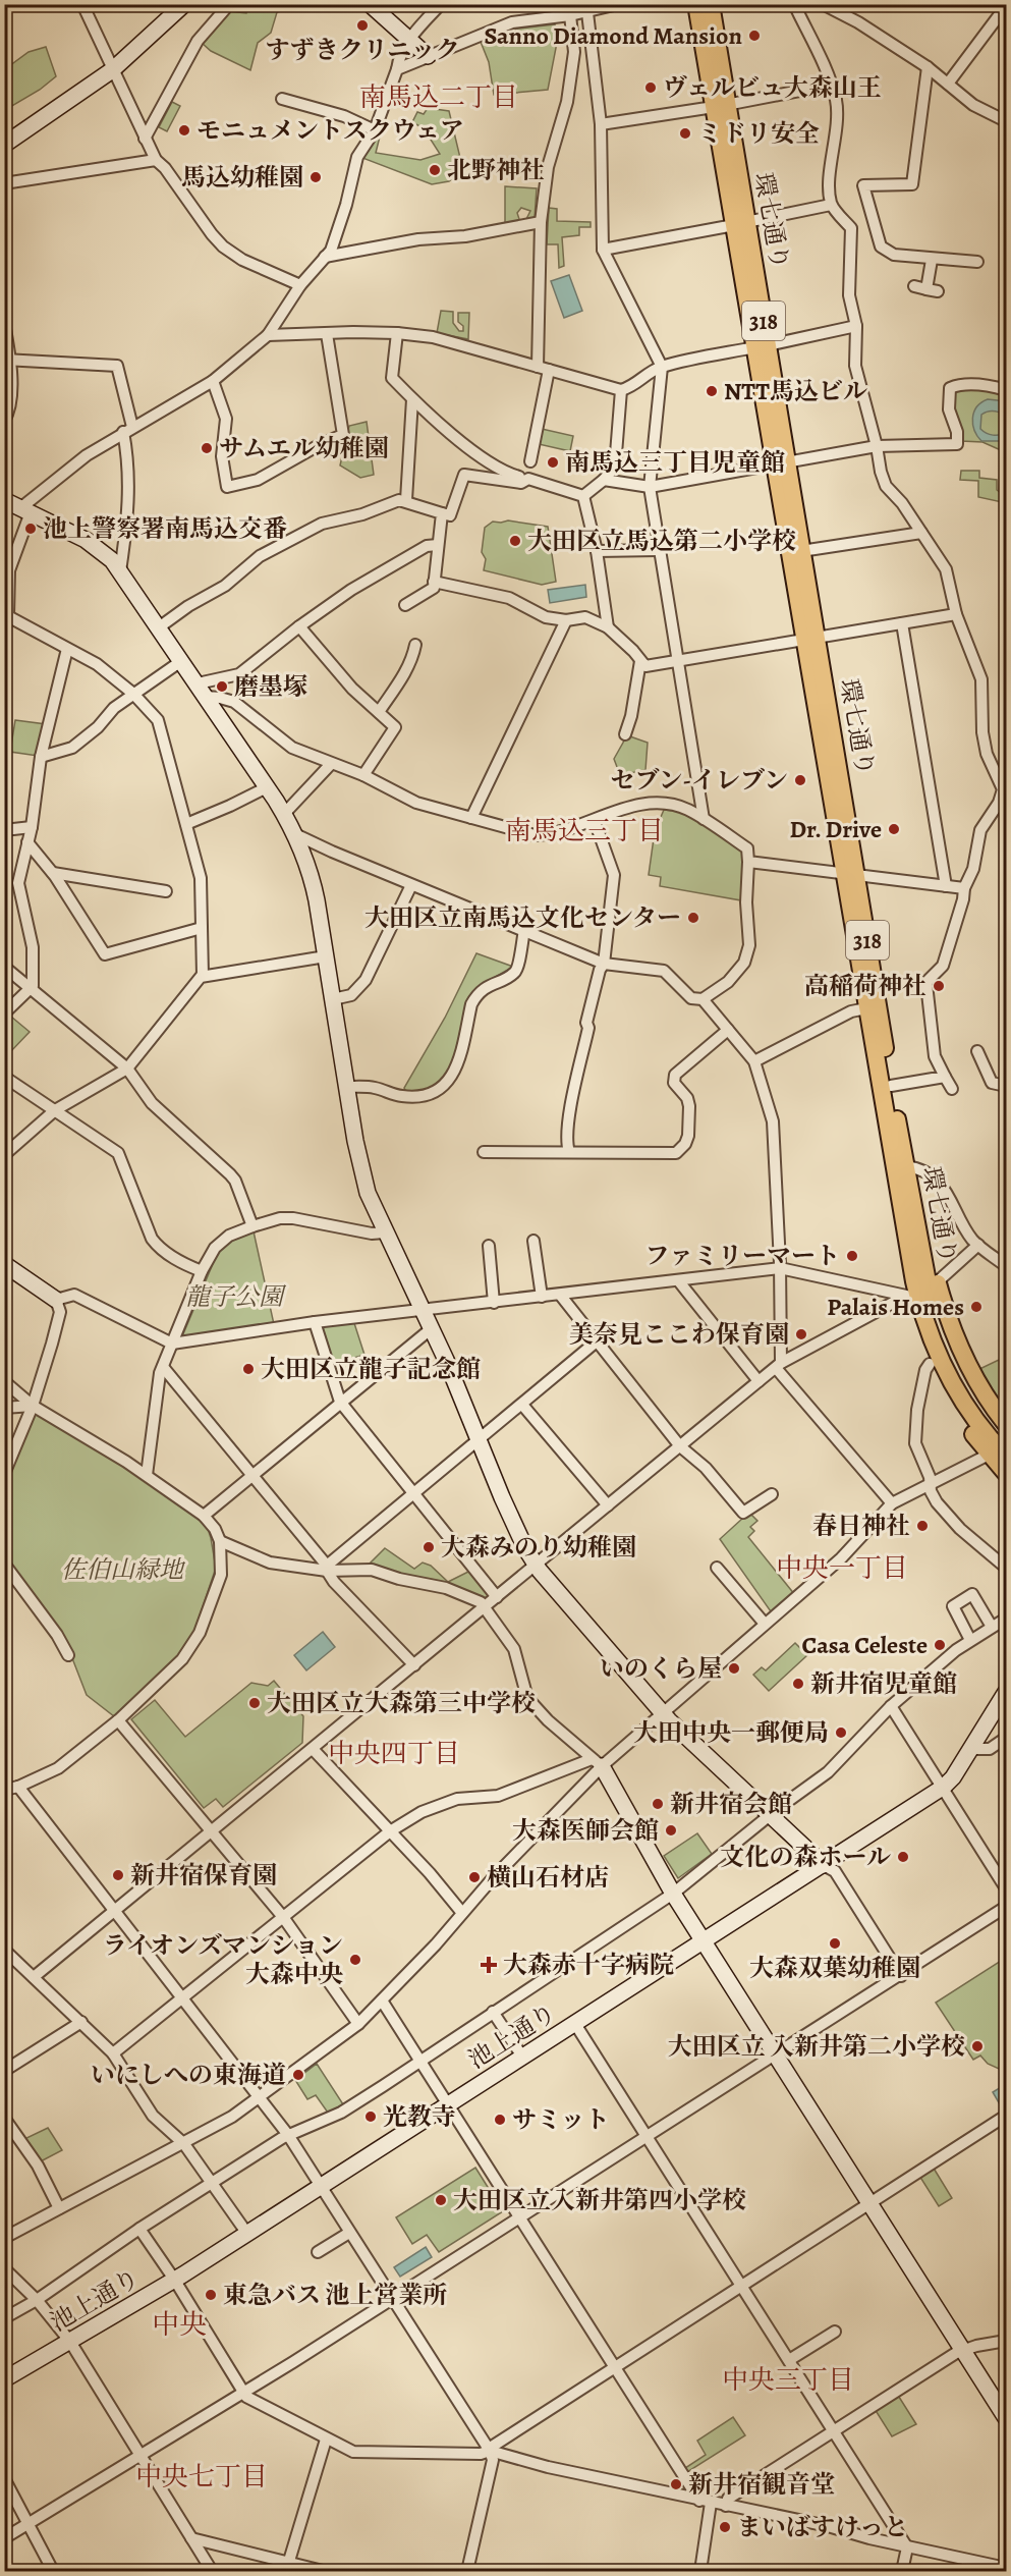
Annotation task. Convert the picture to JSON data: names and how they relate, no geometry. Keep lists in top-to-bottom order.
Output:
{
  "streets": {
    "main road": ["環七通り", "318"],
    "street": ["池上通り"]
  },
  "crossings": [
    ["環七通り", "318"]
  ],
  "districts": [
    "南馬込二丁目",
    "南馬込三丁目",
    "中央一丁目",
    "中央四丁目",
    "中央",
    "中央三丁目",
    "中央七丁目"
  ],
  "parks": ["龍子公園", "佐伯山緑地"],
  "places": {
    "other": [
      "すずきクリニック",
      "Sanno Diamond Mansion",
      "ヴェルビュ大森山王",
      "モニュメントスクウェア",
      "ミドリ安全",
      "北野神社",
      "馬込幼稚園",
      "NTT馬込ビル",
      "サムエル幼稚園",
      "南馬込三丁目児童館",
      "池上警察署南馬込交番",
      "大田区立馬込第二小学校",
      "磨墨塚",
      "セブン-イレブン",
      "Dr. Drive",
      "大田区立南馬込文化センター",
      "高稲荷神社",
      "ファミリーマート",
      "Palais Homes",
      "美奈見ここわ保育園",
      "大田区立龍子記念館",
      "春日神社",
      "大森みのり幼稚園",
      "Casa Celeste",
      "いのくら屋",
      "新井宿児童館",
      "大田区立大森第三中学校",
      "大田中央一郵便局",
      "新井宿会館",
      "大森医師会館",
      "文化の森ホール",
      "新井宿保育園",
      "横山石材店",
      "大森双葉幼稚園",
      "ライオンズマンション 大森中央",
      "大田区立 入新井第二小学校",
      "いにしへの東海道",
      "光教寺",
      "サミット",
      "大田区立入新井第四小学校",
      "東急バス 池上営業所",
      "新井宿観音堂",
      "まいばすけっと"
    ],
    "health": ["大森赤十字病院"]
  }
}
